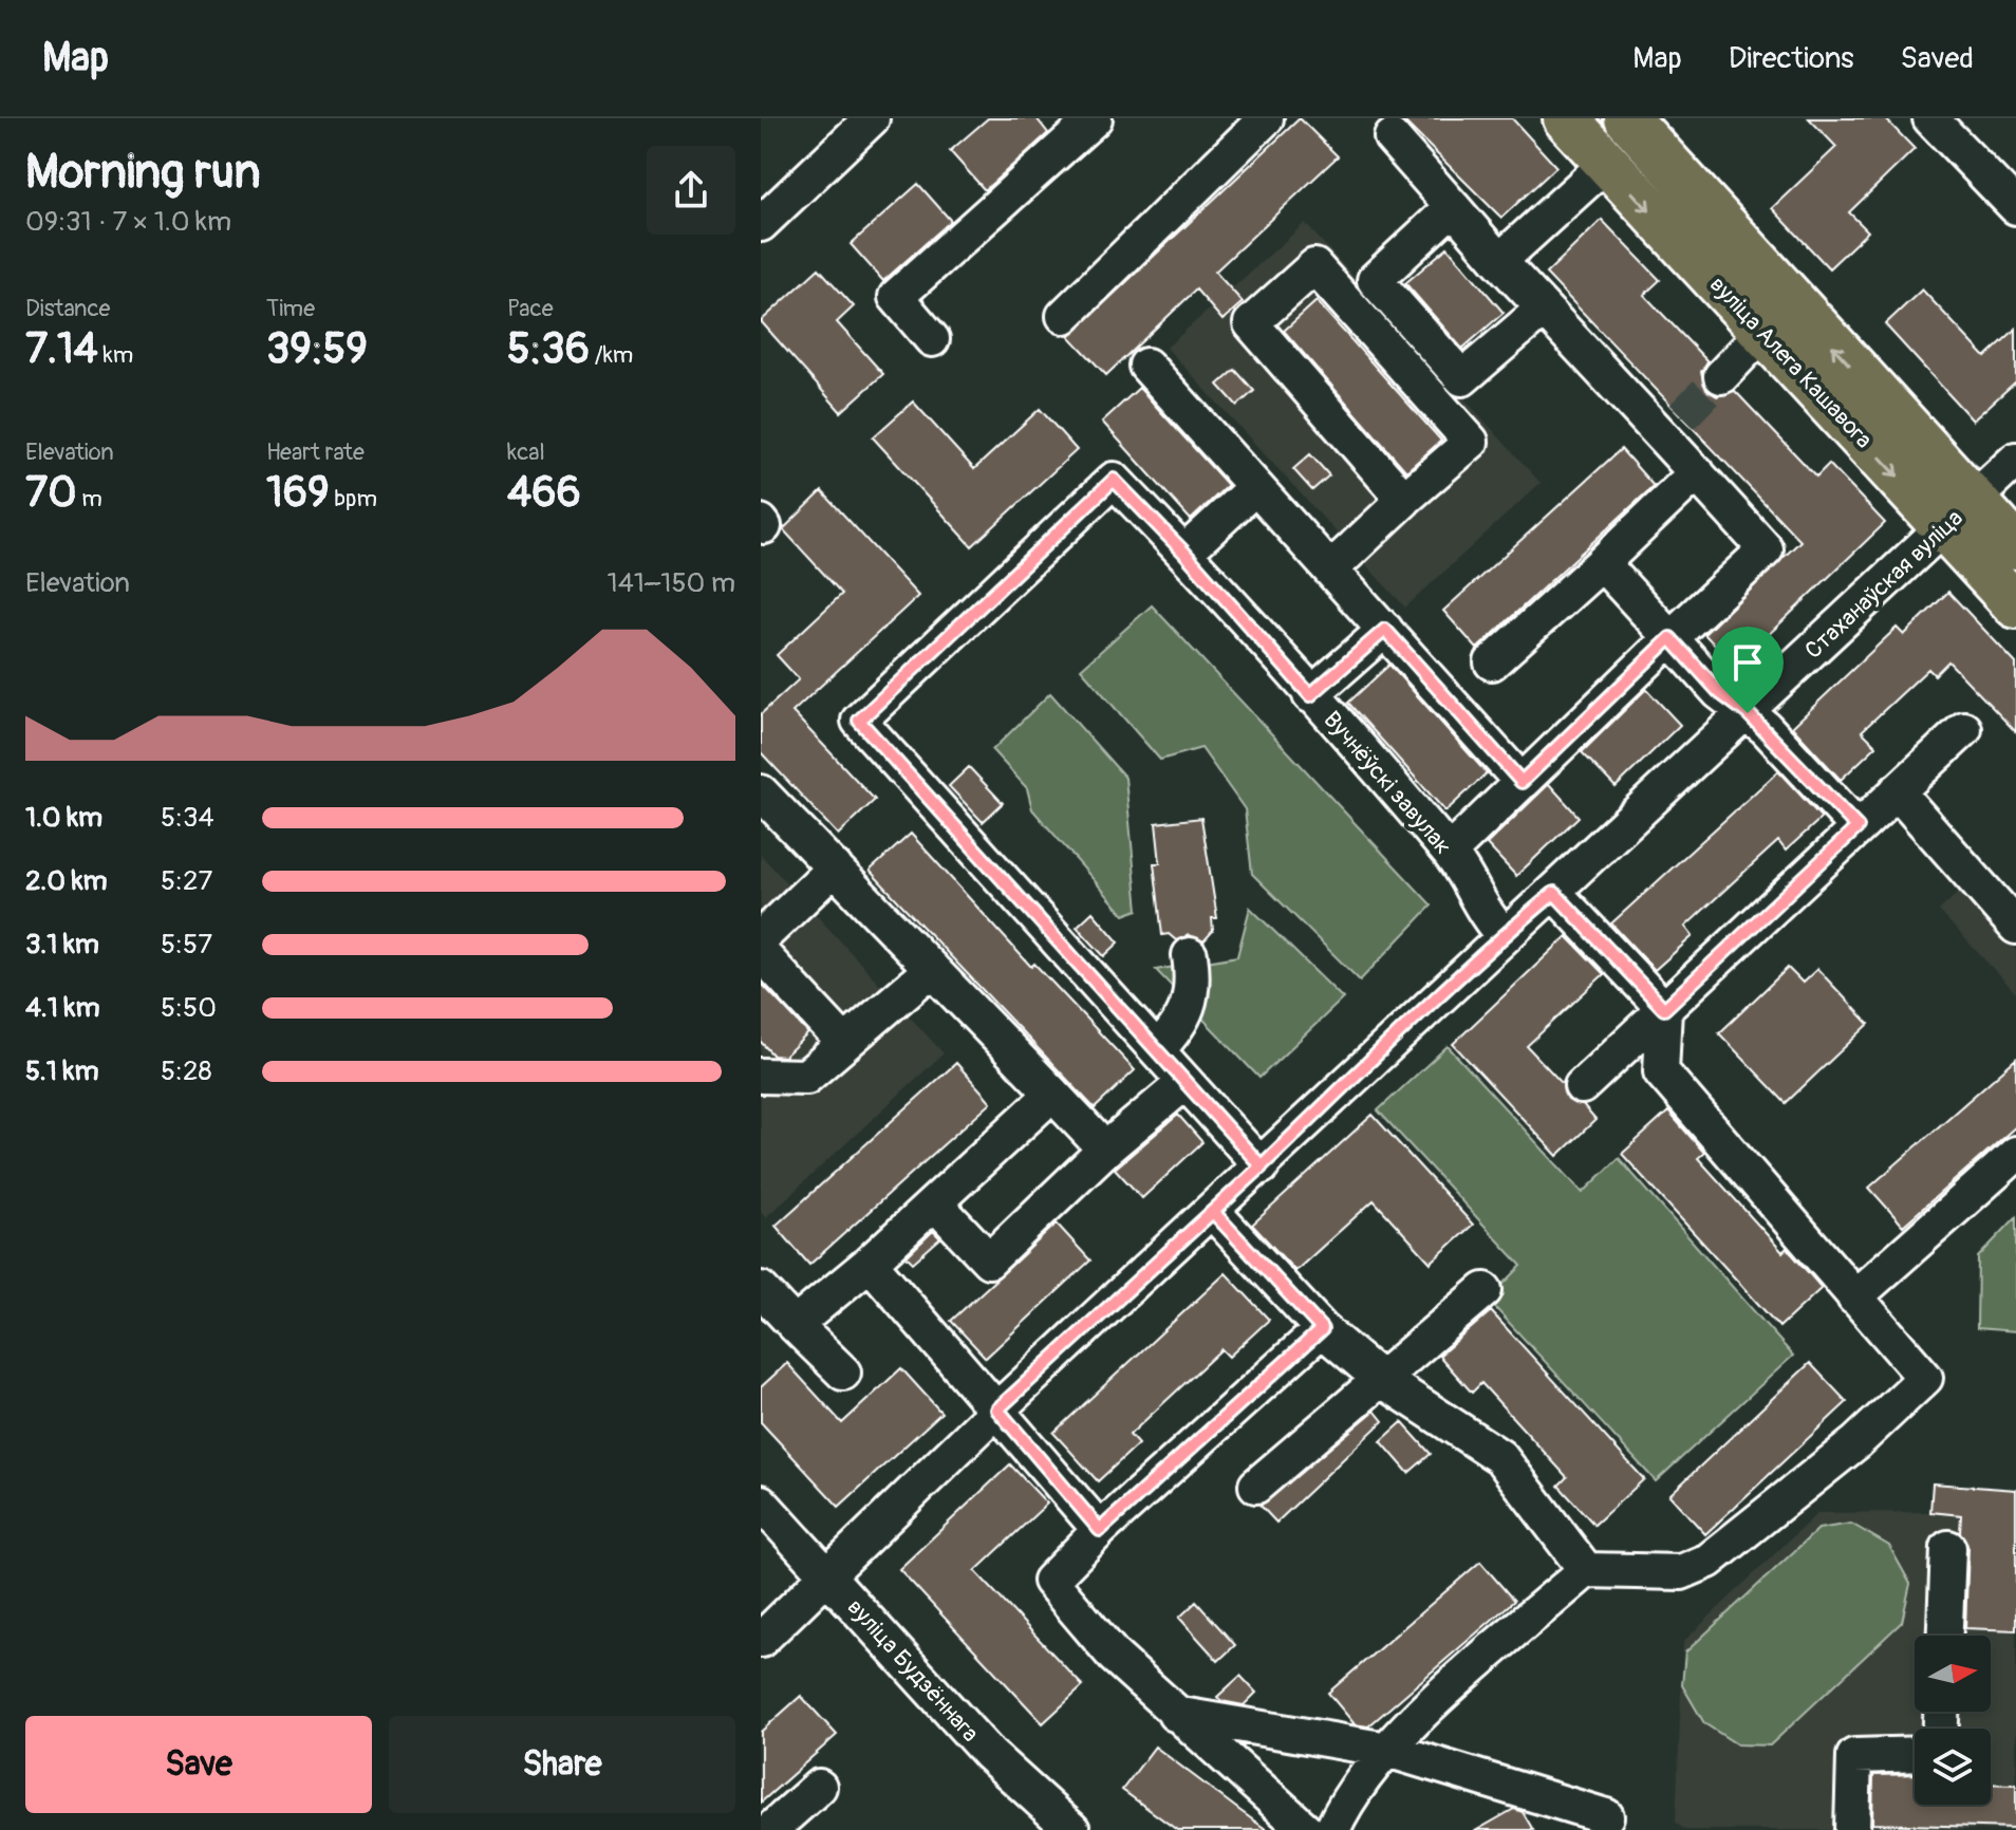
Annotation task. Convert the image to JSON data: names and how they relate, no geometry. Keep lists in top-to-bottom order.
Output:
{
  "streets": {
    "main road": ["вуліца Алега Кашавога"],
    "street": ["Стаханаўская вуліца", "Вучнёўскі завулак", "вуліца Будзённага"]
  },
  "crossings": [
    ["вуліца Алега Кашавога", "Стаханаўская вуліца"],
    ["Стаханаўская вуліца", "Вучнёўскі завулак"],
    ["Стаханаўская вуліца", "вуліца Будзённага"]
  ],
  "north": "right",
  "page": {
    "header": "Map",
    "nav": ["Map", "Directions", "Saved"],
    "heading": ["Morning run", "09:31 · 7 × 1.0 km"],
    "stats": [
      ["Distance", "7.14 km"],
      ["Time", "39:59"],
      ["Pace", "5:36 /km"],
      ["Elevation", "70 m"],
      ["Heart rate", "169 bpm"],
      ["kcal", "466"]
    ],
    "chart": ["Elevation", "141–150 m"],
    "list": [
      {
        "name": "1.0 km",
        "note": "5:34"
      },
      {
        "name": "2.0 km",
        "note": "5:27"
      },
      {
        "name": "3.1 km",
        "note": "5:57"
      },
      {
        "name": "4.1 km",
        "note": "5:50"
      },
      {
        "name": "5.1 km",
        "note": "5:28"
      }
    ],
    "buttons": ["Save", "Share"]
  }
}
